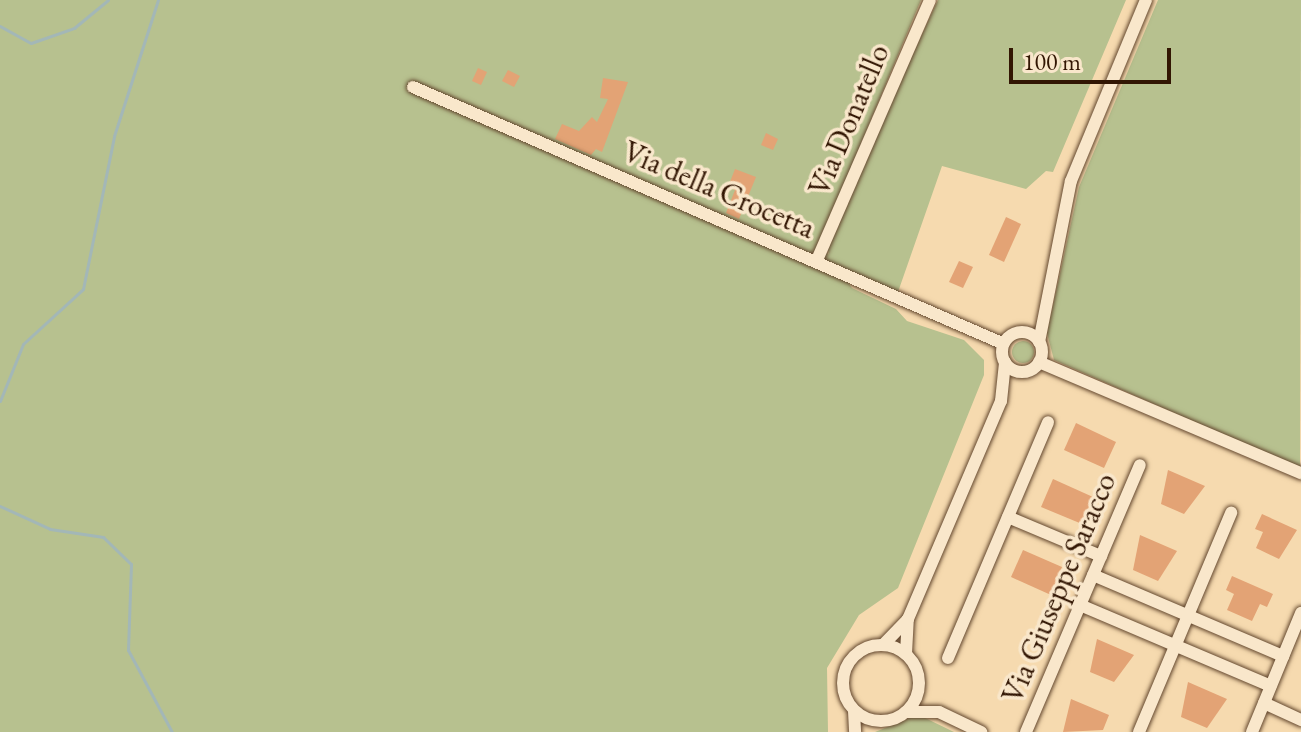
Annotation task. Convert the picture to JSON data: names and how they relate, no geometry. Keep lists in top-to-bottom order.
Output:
{
  "streets": {
    "street": ["Via Donatello", "Via della Crocetta", "Via Giuseppe Saracco"]
  },
  "crossings": [
    ["Via Donatello", "Via della Crocetta"]
  ],
  "scale_bar": "100 m"
}
